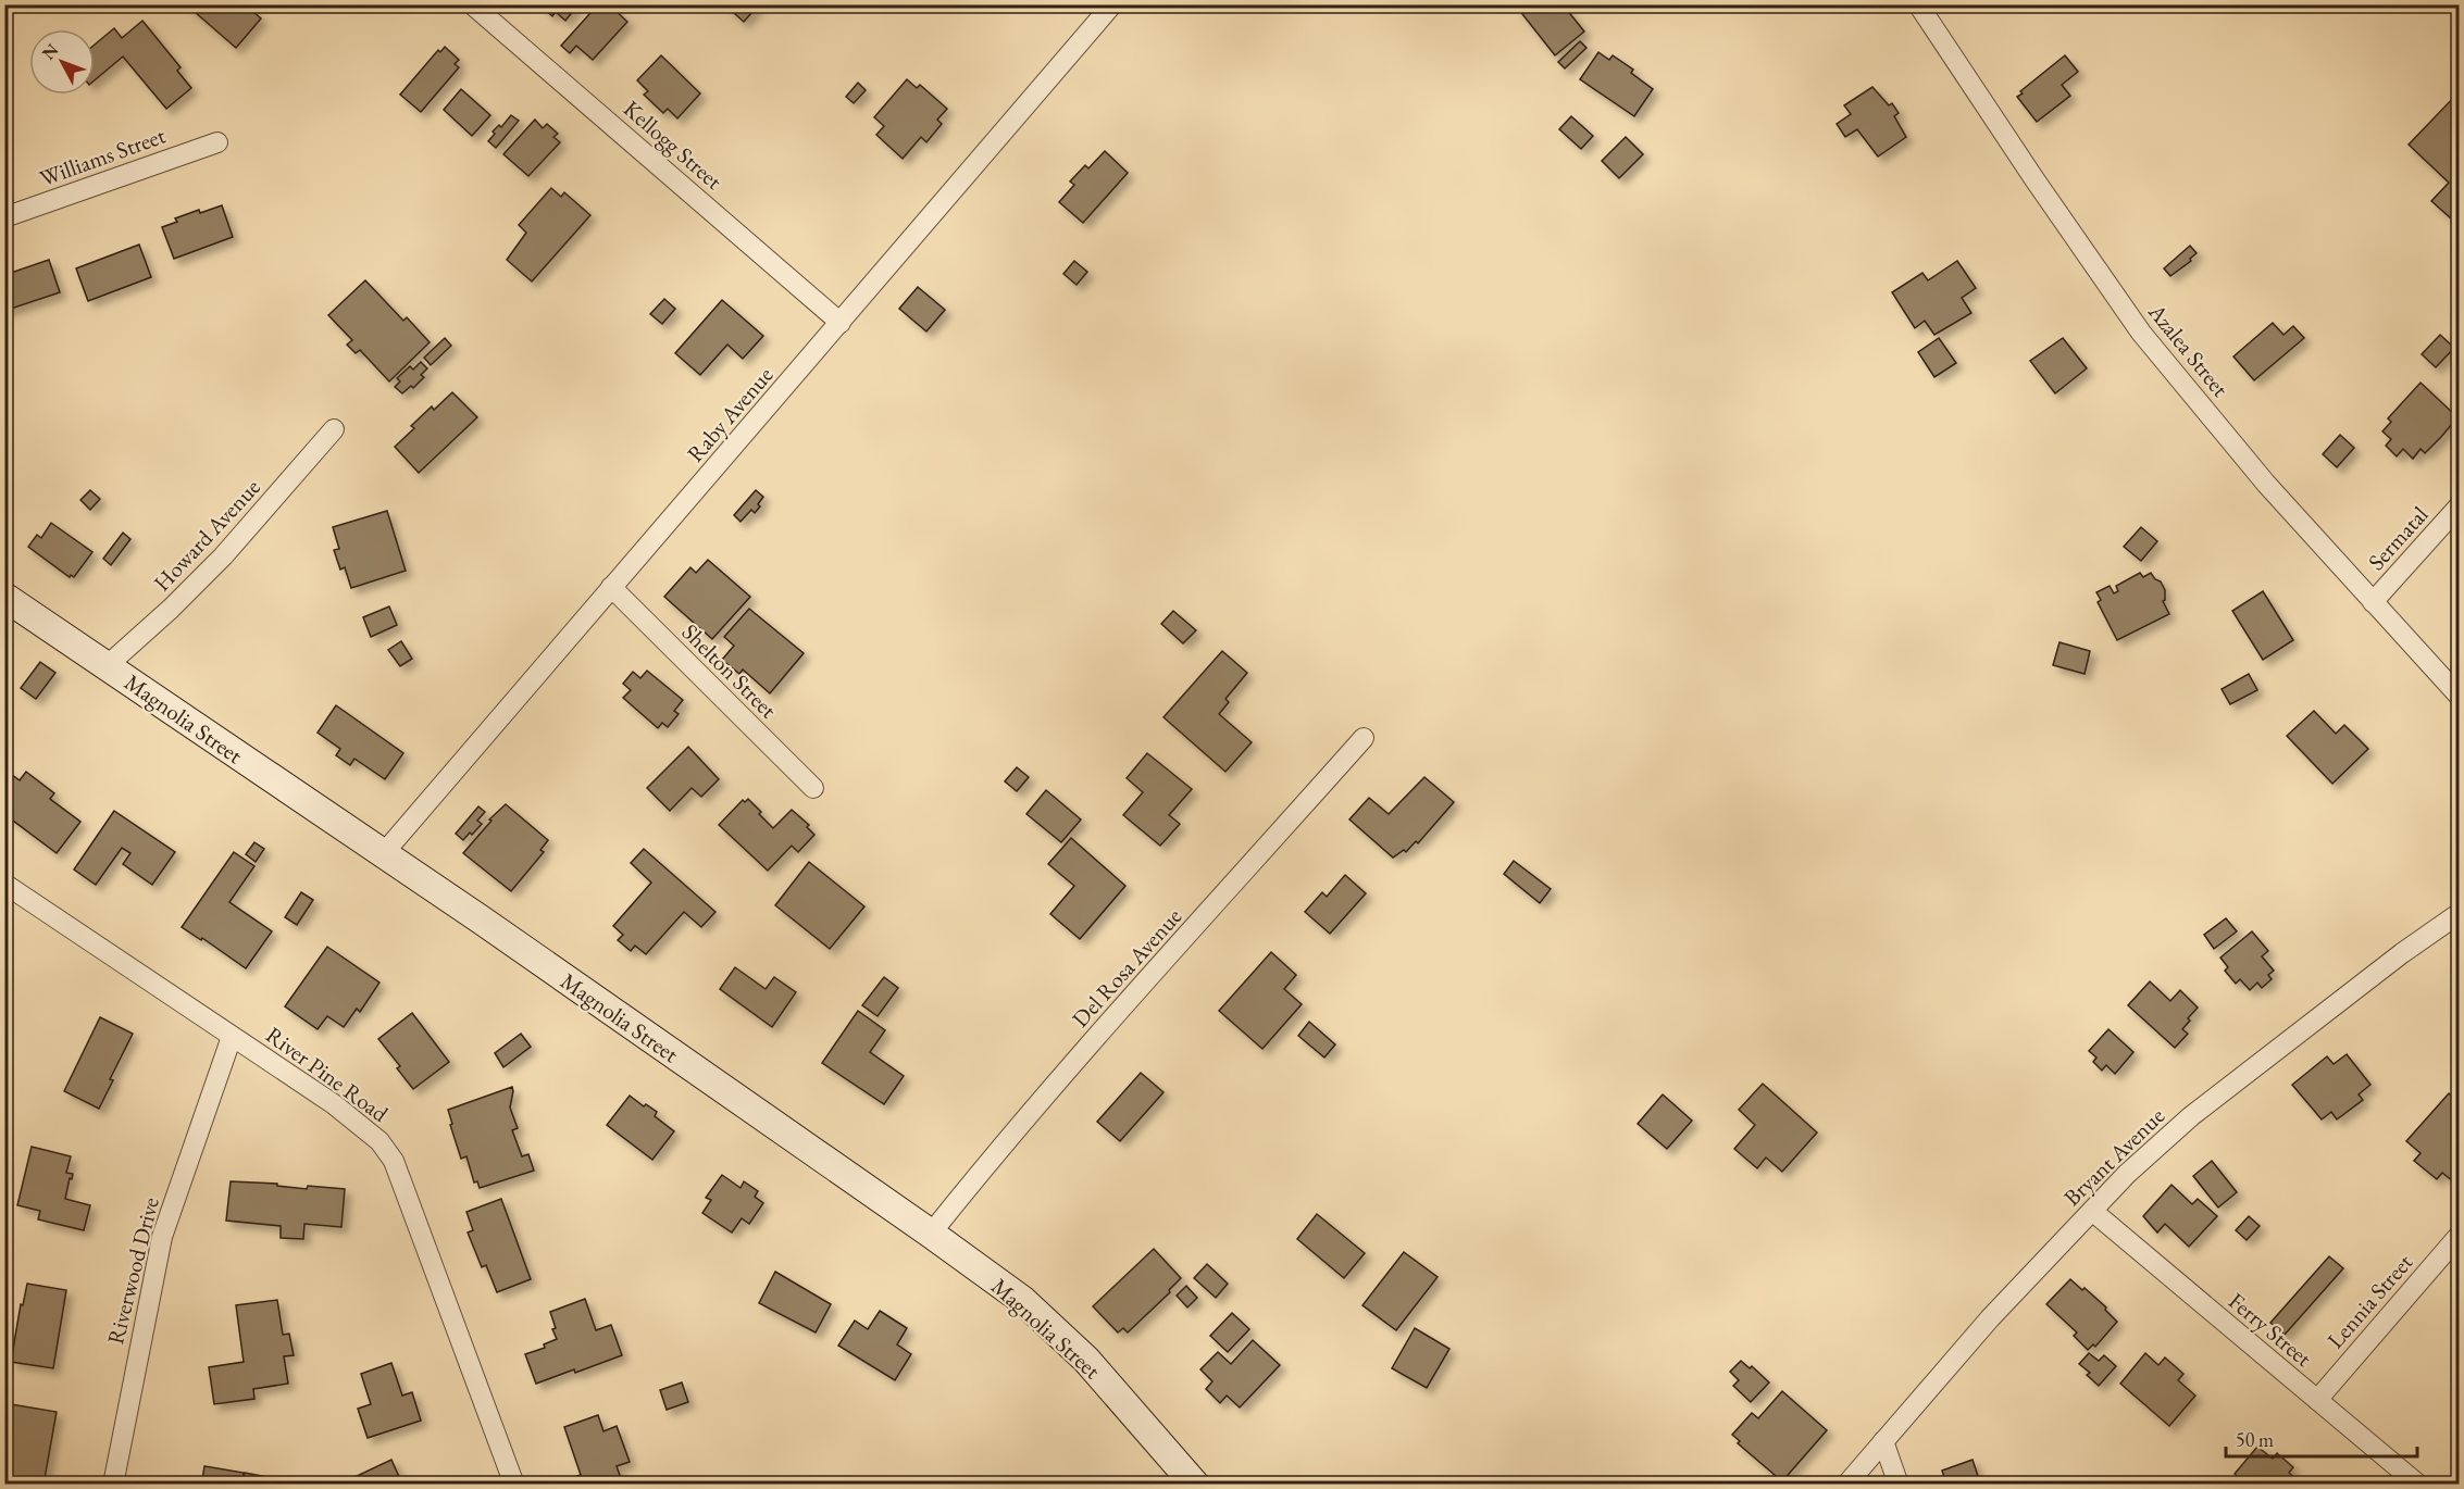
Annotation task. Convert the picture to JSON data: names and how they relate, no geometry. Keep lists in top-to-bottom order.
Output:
{
  "streets": {
    "street": [
      "Kellogg Street",
      "Williams Street",
      "Azalea Street",
      "Raby Avenue",
      "Howard Avenue",
      "Sermatal",
      "Shelton Street",
      "Magnolia Street",
      "Del Rosa Avenue",
      "River Pine Road",
      "Bryant Avenue",
      "Riverwood Drive",
      "Lennia Street",
      "Ferry Street"
    ]
  },
  "crossings": [
    ["Kellogg Street", "Raby Avenue"],
    ["Azalea Street", "Sermatal"],
    ["Raby Avenue", "Shelton Street"],
    ["Raby Avenue", "Magnolia Street"],
    ["Howard Avenue", "Magnolia Street"],
    ["Magnolia Street", "Del Rosa Avenue"],
    ["River Pine Road", "Riverwood Drive"],
    ["Bryant Avenue", "Ferry Street"],
    ["Lennia Street", "Ferry Street"]
  ],
  "scale_bar": "50 m",
  "north": "top left"
}
